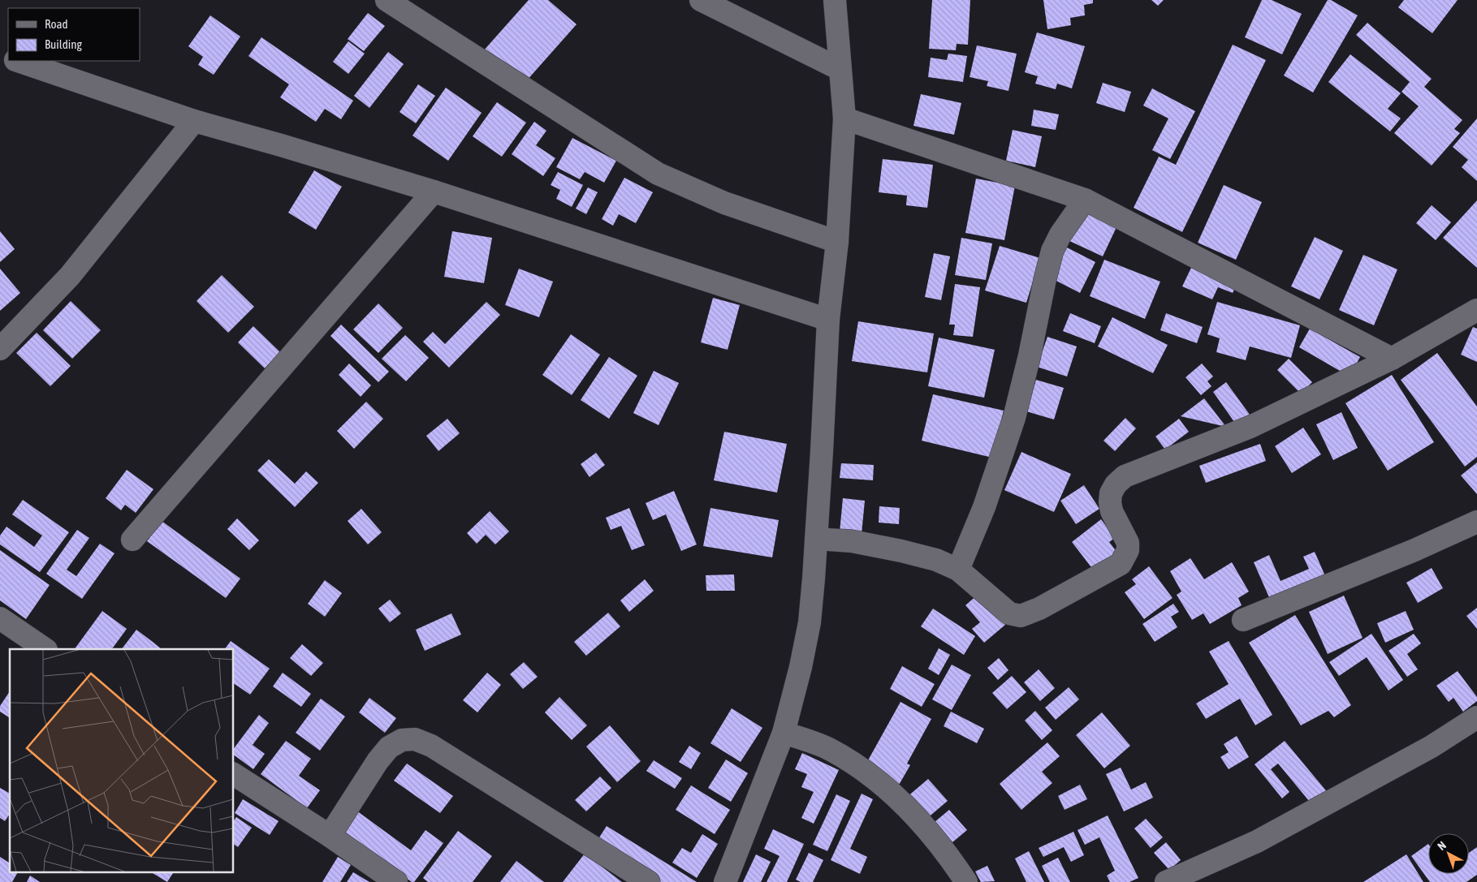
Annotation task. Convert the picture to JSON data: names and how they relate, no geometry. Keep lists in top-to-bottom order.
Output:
{
  "legend": ["Road", "Building"],
  "north": "top left"
}
